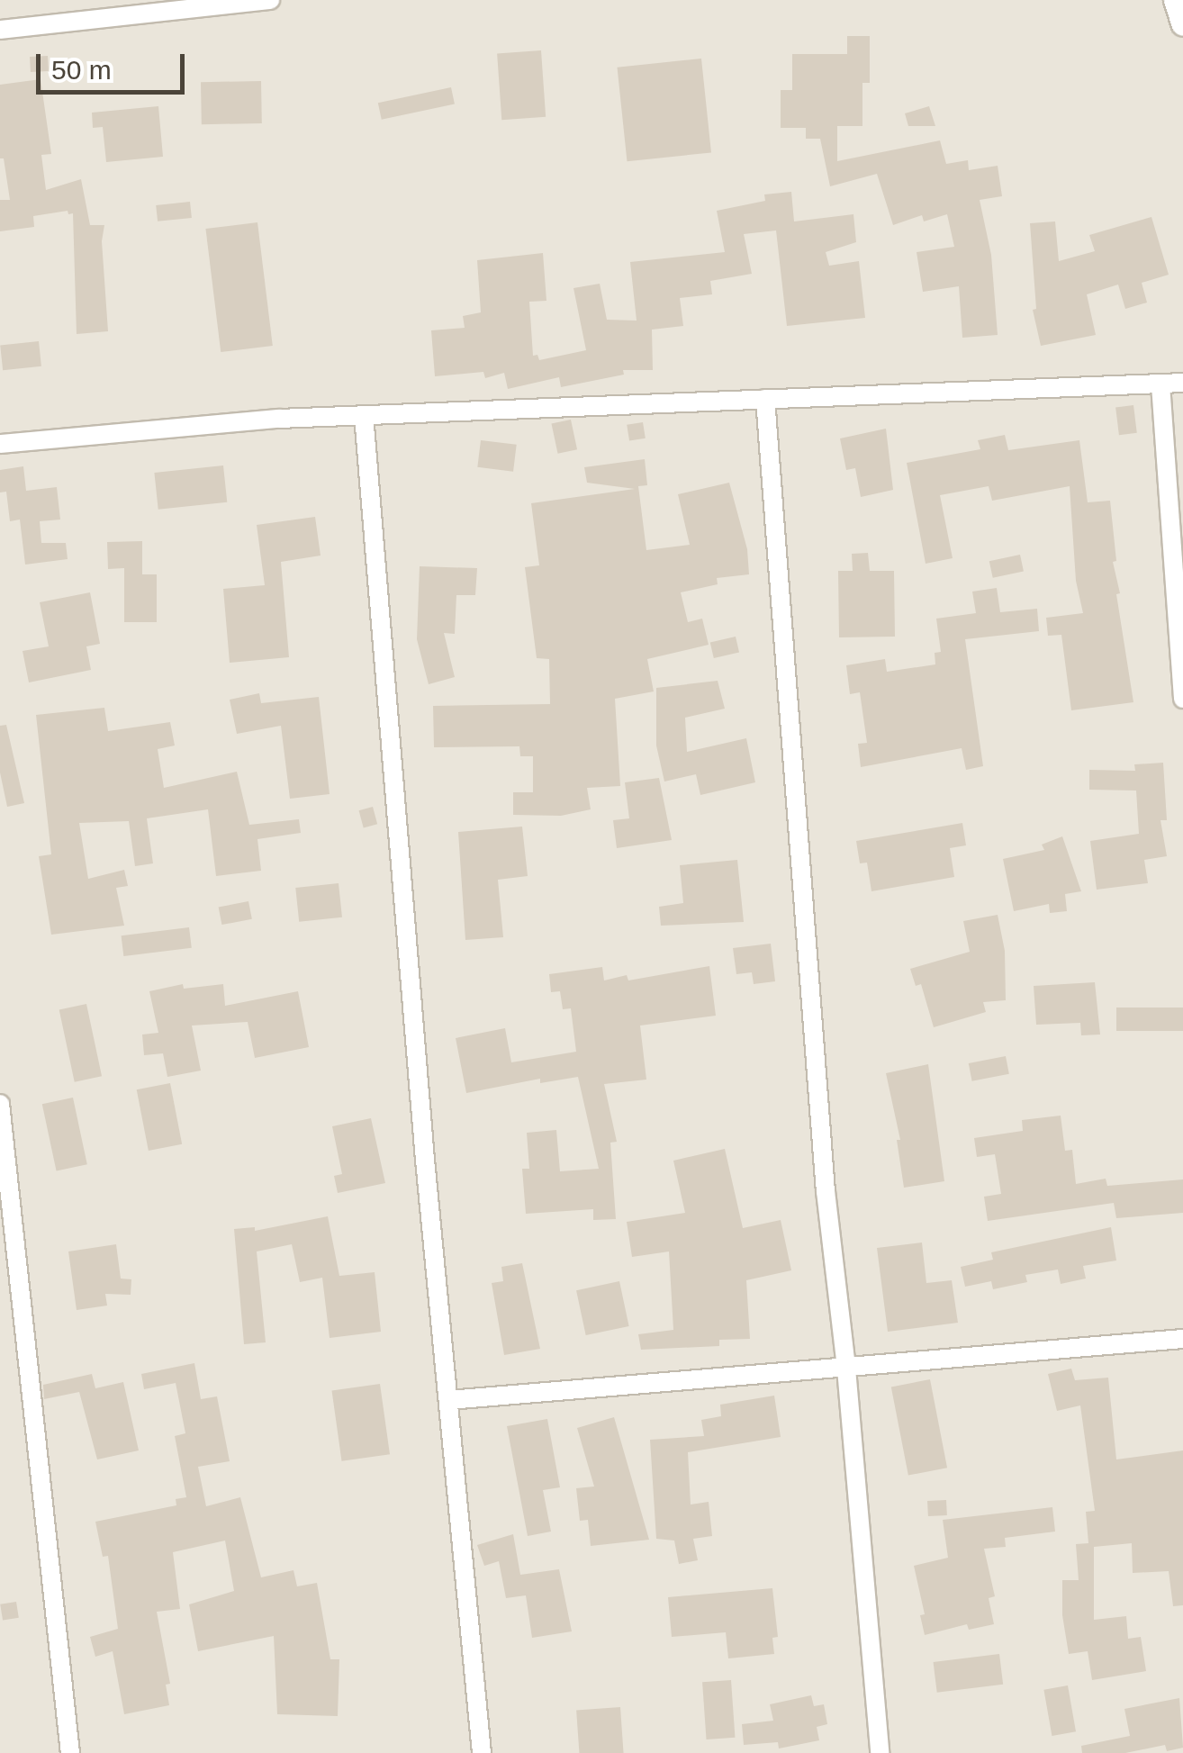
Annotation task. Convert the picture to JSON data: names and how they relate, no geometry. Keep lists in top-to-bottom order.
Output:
{
  "scale_bar": "50 m"
}
